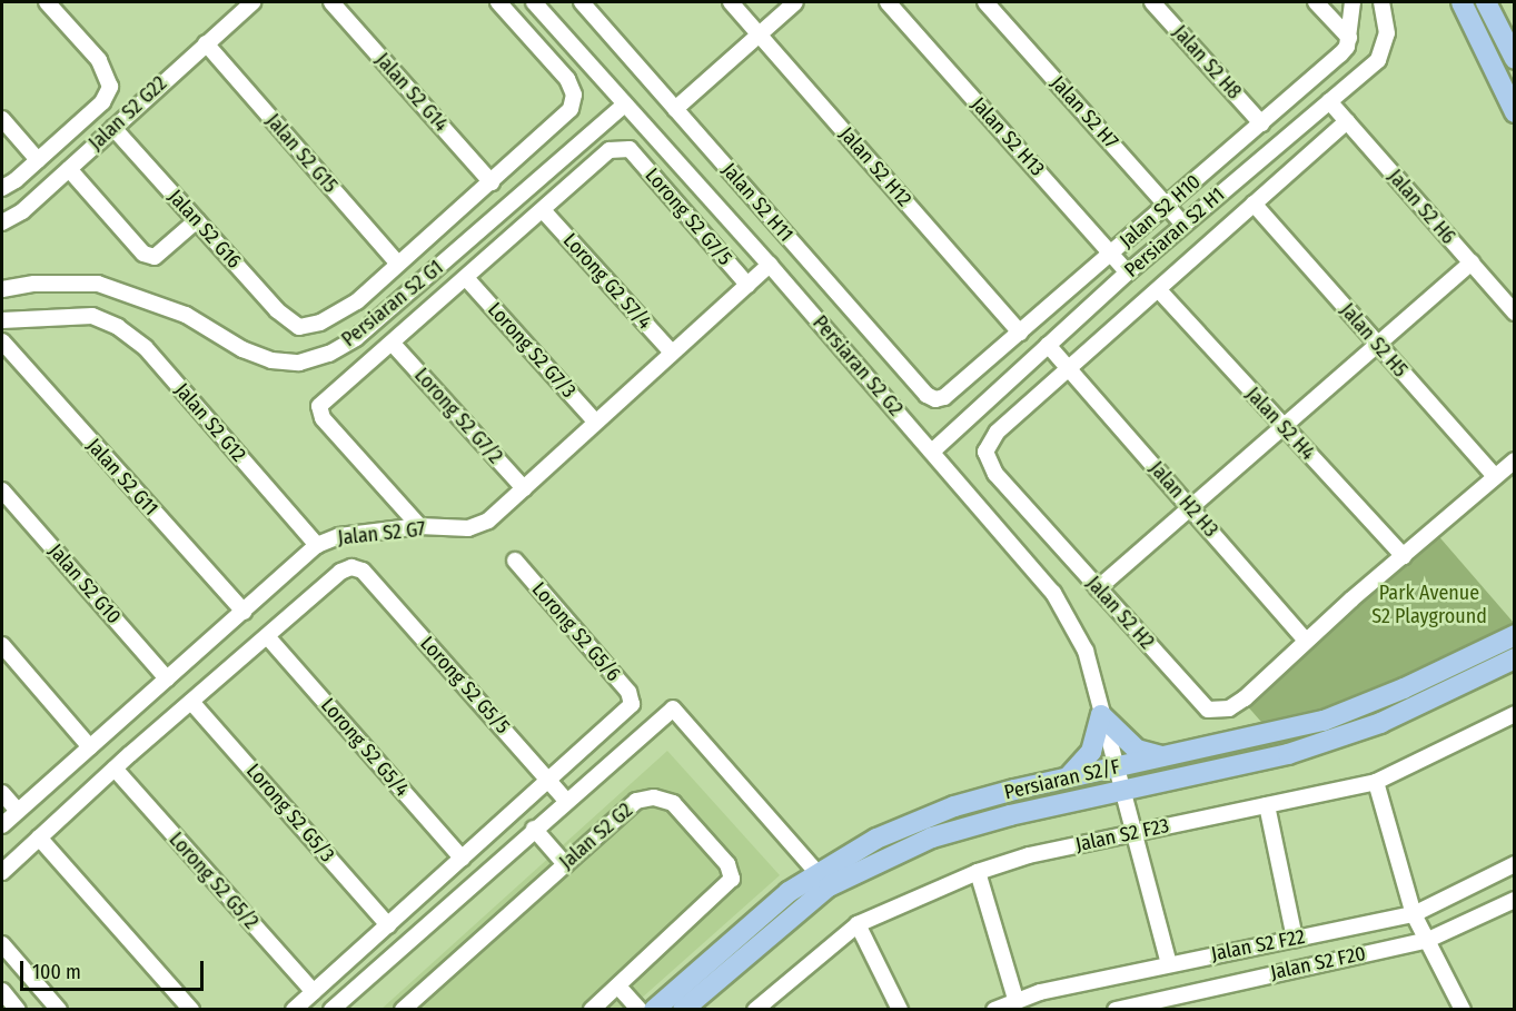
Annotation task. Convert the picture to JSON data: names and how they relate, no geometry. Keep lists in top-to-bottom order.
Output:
{
  "streets": {
    "main road": ["Persiaran S2/F"],
    "street": [
      "Jalan S2 H8",
      "Jalan S2 G14",
      "Jalan S2 H7",
      "Jalan S2 G22",
      "Jalan S2 H13",
      "Jalan S2 G15",
      "Jalan S2 H12",
      "Jalan S2 H11",
      "Jalan S2 H6",
      "Jalan S2 H10",
      "Lorong S2 G7/5",
      "Jalan S2 G16",
      "Persiaran S2 H1",
      "Lorong G2 S7/4",
      "Persiaran S2 G1",
      "Jalan S2 H5",
      "Lorong S2 G7/3",
      "Persiaran S2 G2",
      "Lorong S2 G7/2",
      "Jalan S2 G12",
      "Jalan S2 H4",
      "Jalan S2 G11",
      "Jalan H2 H3",
      "Jalan S2 G7",
      "Jalan S2 G10",
      "Jalan S2 H2",
      "Lorong S2 G5/6",
      "Lorong S2 G5/5",
      "Lorong S2 G5/4",
      "Lorong S2 G5/3",
      "Jalan S2 F23",
      "Jalan S2 G2",
      "Lorong S2 G5/2",
      "Jalan S2 F22",
      "Jalan S2 F20"
    ]
  },
  "crossings": [
    ["Jalan S2 H8", "Jalan S2 H10"],
    ["Jalan S2 H7", "Jalan S2 H10"],
    ["Jalan S2 H7", "Persiaran S2 H1"],
    ["Jalan S2 G22", "Jalan S2 G15"],
    ["Jalan S2 G22", "Jalan S2 G16"],
    ["Jalan S2 H13", "Jalan S2 H10"],
    ["Jalan S2 H13", "Persiaran S2 H1"],
    ["Jalan S2 G15", "Jalan S2 G16"],
    ["Jalan S2 H12", "Jalan S2 H10"],
    ["Jalan S2 H11", "Jalan S2 H10"],
    ["Jalan S2 H6", "Persiaran S2 H1"],
    ["Lorong S2 G7/5", "Lorong G2 S7/4"],
    ["Lorong S2 G7/5", "Jalan S2 G7"],
    ["Persiaran S2 H1", "Persiaran S2 G2"],
    ["Persiaran S2 H1", "Jalan H2 H3"],
    ["Lorong G2 S7/4", "Jalan S2 G7"],
    ["Persiaran S2 G1", "Persiaran S2 G2"],
    ["Lorong S2 G7/3", "Jalan S2 G7"],
    ["Persiaran S2 G2", "Jalan S2 G7"],
    ["Persiaran S2 G2", "Persiaran S2/F"],
    ["Persiaran S2 G2", "Jalan S2 F23"],
    ["Persiaran S2 G2", "Jalan S2 F22"],
    ["Lorong S2 G7/2", "Jalan S2 G7"],
    ["Jalan S2 G12", "Jalan S2 G7"],
    ["Jalan S2 G11", "Jalan S2 G7"],
    ["Jalan H2 H3", "Jalan S2 H2"],
    ["Jalan S2 G7", "Jalan S2 G10"],
    ["Lorong S2 G5/6", "Lorong S2 G5/5"],
    ["Lorong S2 G5/5", "Lorong S2 G5/4"]
  ],
  "parks": ["Park Avenue S2 Playground"],
  "scale_bar": "100 m"
}
